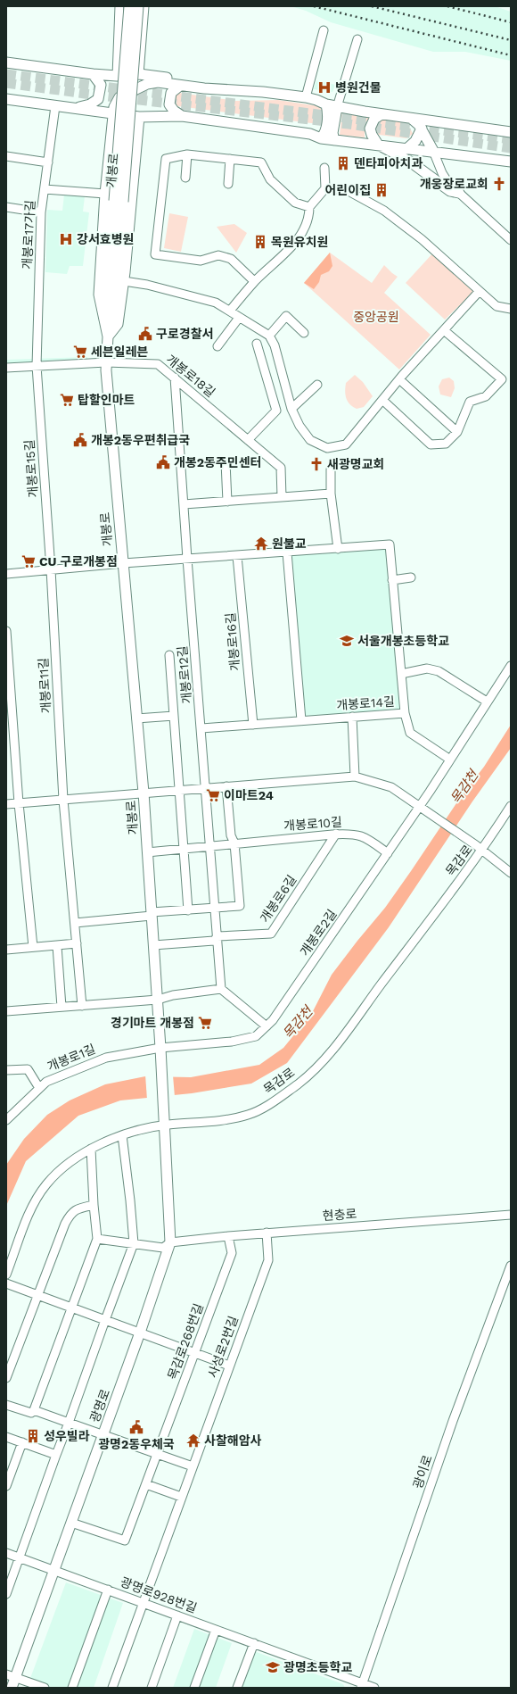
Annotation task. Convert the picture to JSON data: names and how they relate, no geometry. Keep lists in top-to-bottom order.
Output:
{
  "streets": {
    "main road": ["개봉로", "광명로"],
    "street": [
      "개봉로17가길",
      "개봉로18길",
      "개봉로15길",
      "개봉로16길",
      "개봉로12길",
      "개봉로11길",
      "개봉로14길",
      "개봉로10길",
      "목감로",
      "개봉로6길",
      "개봉로2길",
      "개봉로1길",
      "현충로",
      "목감로268번길",
      "사성로2번길",
      "광이로",
      "광명로928번길"
    ]
  },
  "crossings": [
    ["개봉로", "개봉로18길"],
    ["개봉로", "개봉로10길"],
    ["개봉로", "목감로"],
    ["개봉로", "개봉로6길"],
    ["개봉로", "개봉로2길"],
    ["개봉로", "개봉로1길"],
    ["개봉로", "광명로"],
    ["개봉로17가길", "개봉로18길"],
    ["개봉로17가길", "개봉로15길"],
    ["개봉로18길", "개봉로15길"],
    ["개봉로18길", "개봉로12길"],
    ["개봉로15길", "개봉로11길"],
    ["개봉로16길", "개봉로14길"],
    ["개봉로12길", "개봉로14길"],
    ["개봉로12길", "개봉로10길"],
    ["개봉로10길", "개봉로6길"],
    ["개봉로10길", "개봉로2길"],
    ["목감로", "광명로"],
    ["개봉로2길", "개봉로1길"],
    ["현충로", "목감로268번길"],
    ["현충로", "사성로2번길"],
    ["현충로", "광명로"],
    ["목감로268번길", "광명로"],
    ["사성로2번길", "광명로928번길"],
    ["광명로", "광명로928번길"],
    ["광이로", "광명로928번길"]
  ],
  "water": ["목감천"],
  "parks": ["중앙공원"],
  "places": {
    "hospital": ["병원건물", "강서효병원"],
    "building": [
      "덴타피아치과",
      "어린이집",
      "목원유치원",
      "성우빌라"
    ],
    "church": ["개웅장로교회", "새광명교회"],
    "public building": [
      "구로경찰서",
      "개봉2동우편취급국",
      "개봉2동주민센터",
      "광명2동우체국"
    ],
    "supermarket": [
      "세븐일레븐",
      "탑할인마트",
      "CU 구로개봉점",
      "이마트24",
      "경기마트 개봉점"
    ],
    "temple": ["원불교", "사찰해암사"],
    "school or university": ["서울개봉초등학교", "광명초등학교"]
  }
}
